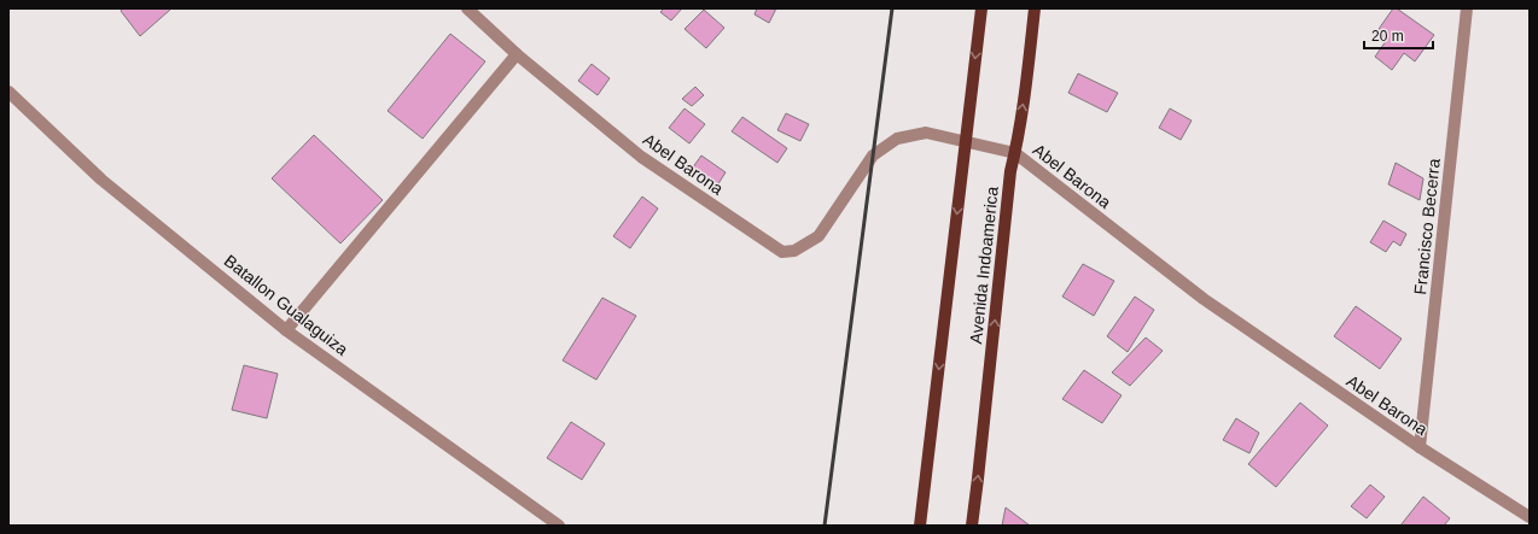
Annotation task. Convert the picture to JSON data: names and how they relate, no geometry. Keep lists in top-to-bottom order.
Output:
{
  "streets": {
    "main road": ["Avenida Indoamerica"],
    "street": ["Abel Barona", "Francisco Becerra", "Batallon Gualaguiza"]
  },
  "crossings": [
    ["Abel Barona", "Francisco Becerra"],
    ["Abel Barona", "Avenida Indoamerica"]
  ],
  "scale_bar": "20 m"
}
